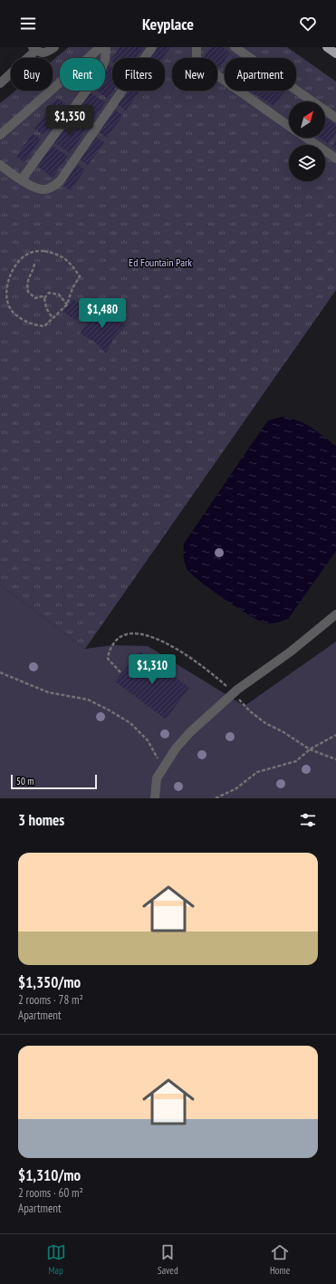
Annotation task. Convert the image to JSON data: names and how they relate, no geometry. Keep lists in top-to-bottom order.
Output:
{
  "parks": ["Ed Fountain Park"],
  "scale_bar": "50 m",
  "north": "top right",
  "page": {
    "header": "Keyplace",
    "chip": [
      "Buy",
      "Rent",
      "Filters",
      "New",
      "Apartment"
    ],
    "price": ["$1,350", "$1,480", "$1,310"],
    "scale": "50 m",
    "heading": "3 homes",
    "list": [
      {
        "name": "$1,350/mo",
        "note": "2 rooms · 78 m² · Apartment"
      },
      {
        "name": "$1,310/mo",
        "note": "2 rooms · 60 m² · Apartment"
      }
    ],
    "tabs": ["Map", "Saved", "Home"]
  }
}
